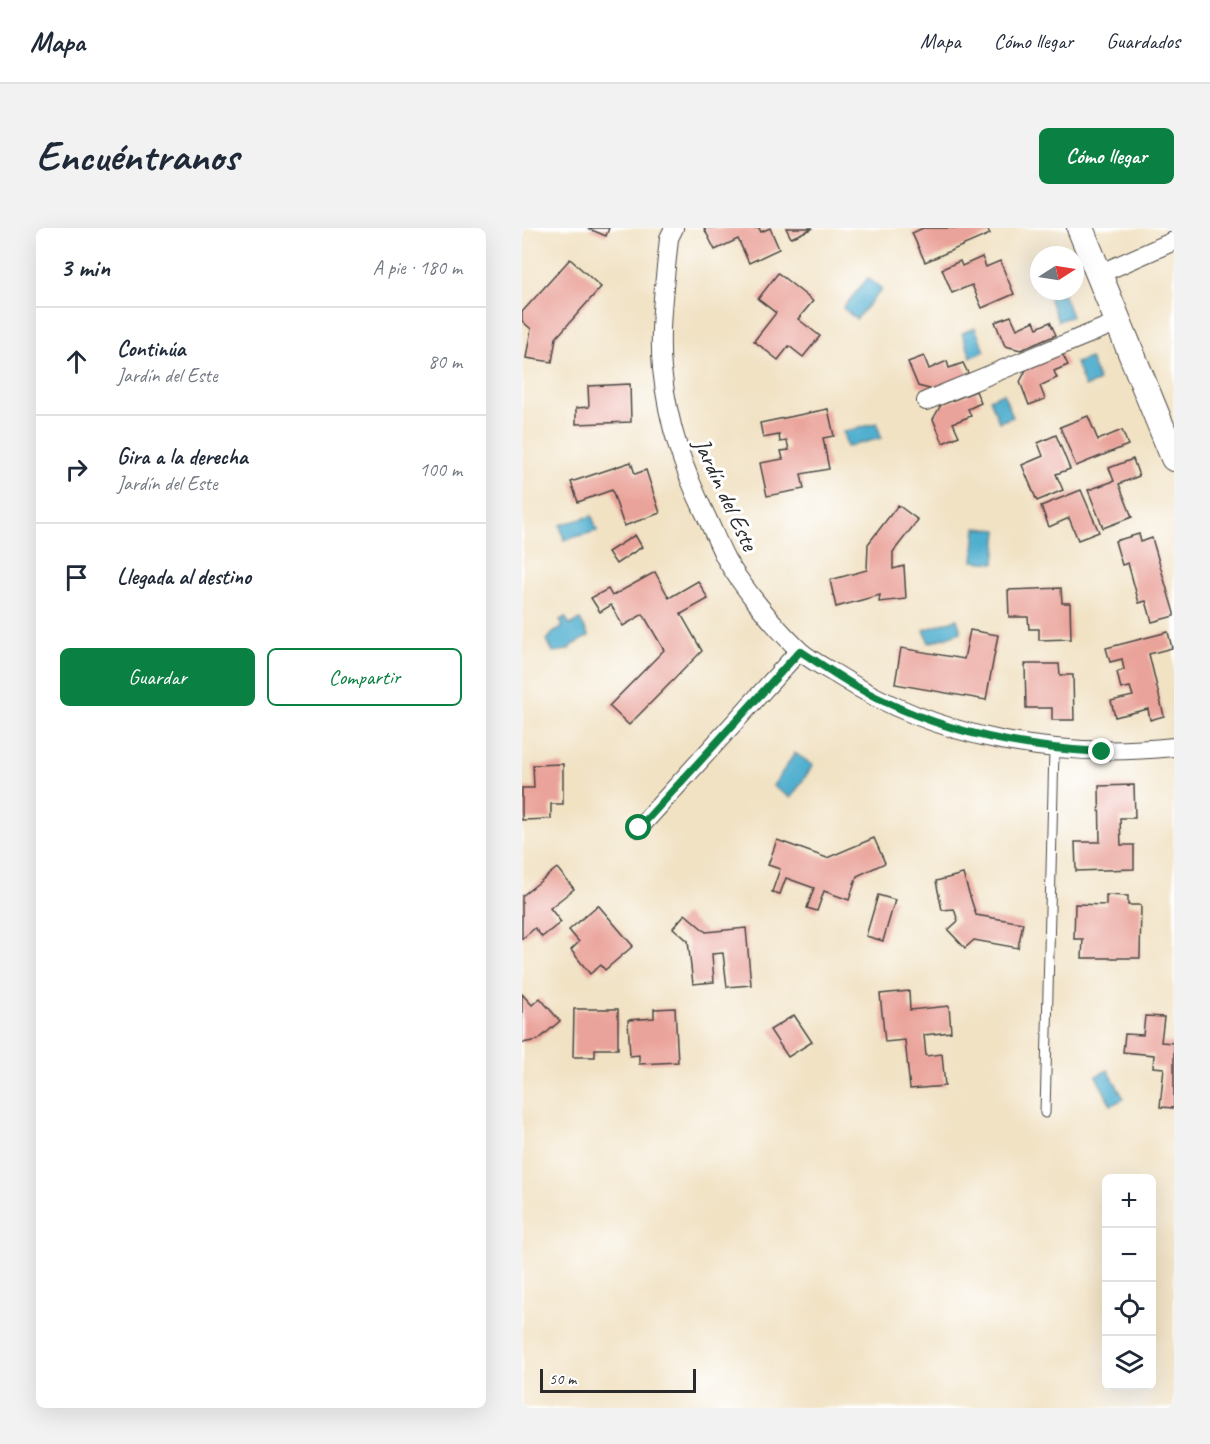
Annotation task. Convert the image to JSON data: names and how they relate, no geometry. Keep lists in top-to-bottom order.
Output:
{
  "streets": {
    "street": ["Jardín del Este"]
  },
  "scale_bar": "50 m",
  "north": "right",
  "page": {
    "header": "Mapa",
    "nav": ["Mapa", "Cómo llegar", "Guardados"],
    "buttons": [
      "Cómo llegar",
      ["Guardar", "Compartir"]
    ],
    "title": "Encuéntranos",
    "heading": ["3 min", "A pie · 180 m"],
    "list": [
      ["Continúa", "Jardín del Este", "80 m"],
      ["Gira a la derecha", "Jardín del Este", "100 m"],
      "Llegada al destino"
    ],
    "map_buttons": ["+", "−"],
    "scale": "50 m"
  }
}
